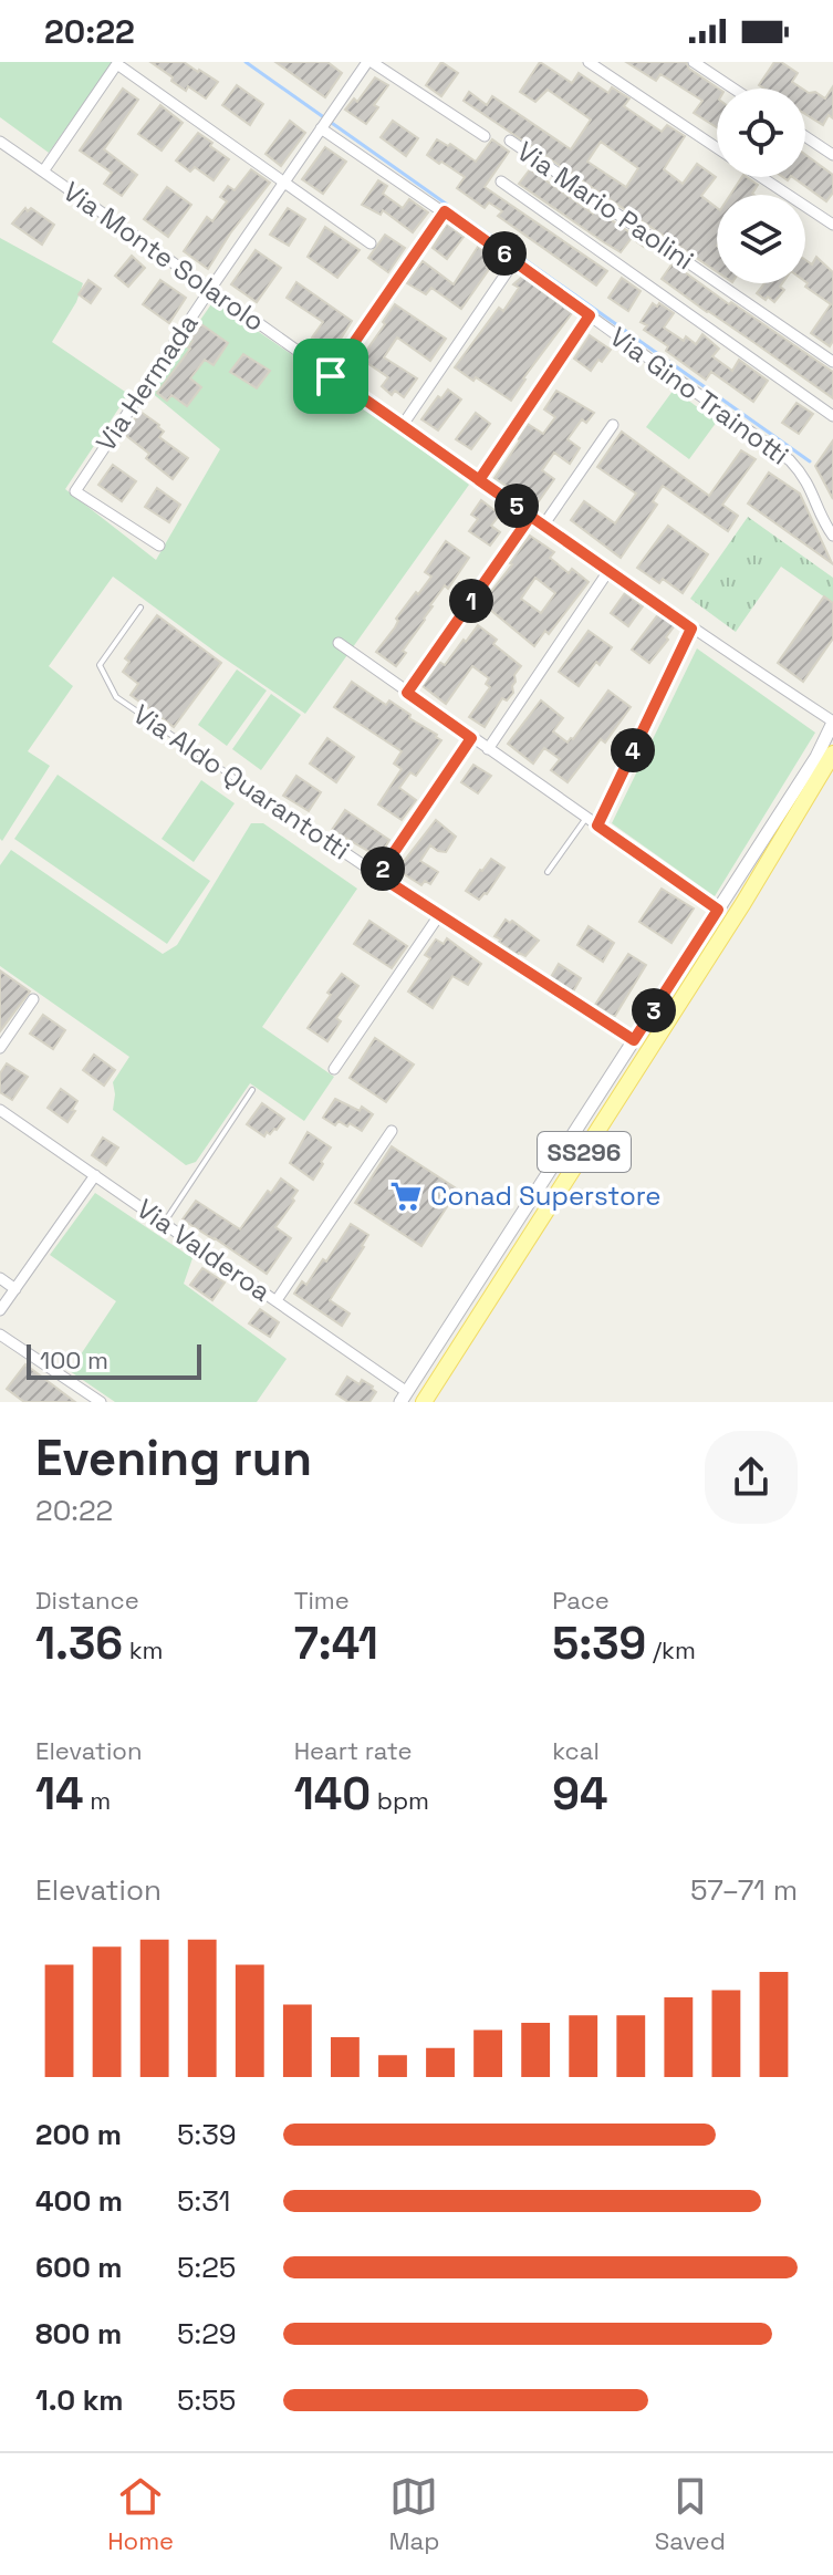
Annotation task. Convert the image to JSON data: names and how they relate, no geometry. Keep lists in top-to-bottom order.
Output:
{
  "streets": {
    "main road": ["SS296"],
    "street": [
      "Via Mario Paolini",
      "Via Monte Solarolo",
      "Via Hermada",
      "Via Gino Trainotti",
      "Via Aldo Quarantotti",
      "Via Valderoa"
    ]
  },
  "crossings": [
    ["Via Monte Solarolo", "Via Hermada"],
    ["Via Hermada", "Via Gino Trainotti"]
  ],
  "places": {
    "supermarket": ["Conad Superstore"]
  },
  "scale_bar": "100 m",
  "page": {
    "status": "20:22",
    "pins": [
      "6",
      "5",
      "1",
      "4",
      "2",
      "3"
    ],
    "scale": "100 m",
    "heading": ["Evening run", "20:22"],
    "stats": [
      ["Distance", "1.36 km"],
      ["Time", "7:41"],
      ["Pace", "5:39 /km"],
      ["Elevation", "14 m"],
      ["Heart rate", "140 bpm"],
      ["kcal", "94"]
    ],
    "chart": ["Elevation", "57–71 m"],
    "list": [
      {
        "name": "200 m",
        "note": "5:39"
      },
      {
        "name": "400 m",
        "note": "5:31"
      },
      {
        "name": "600 m",
        "note": "5:25"
      },
      {
        "name": "800 m",
        "note": "5:29"
      },
      {
        "name": "1.0 km",
        "note": "5:55"
      }
    ],
    "tabs": ["Home", "Map", "Saved"]
  }
}
